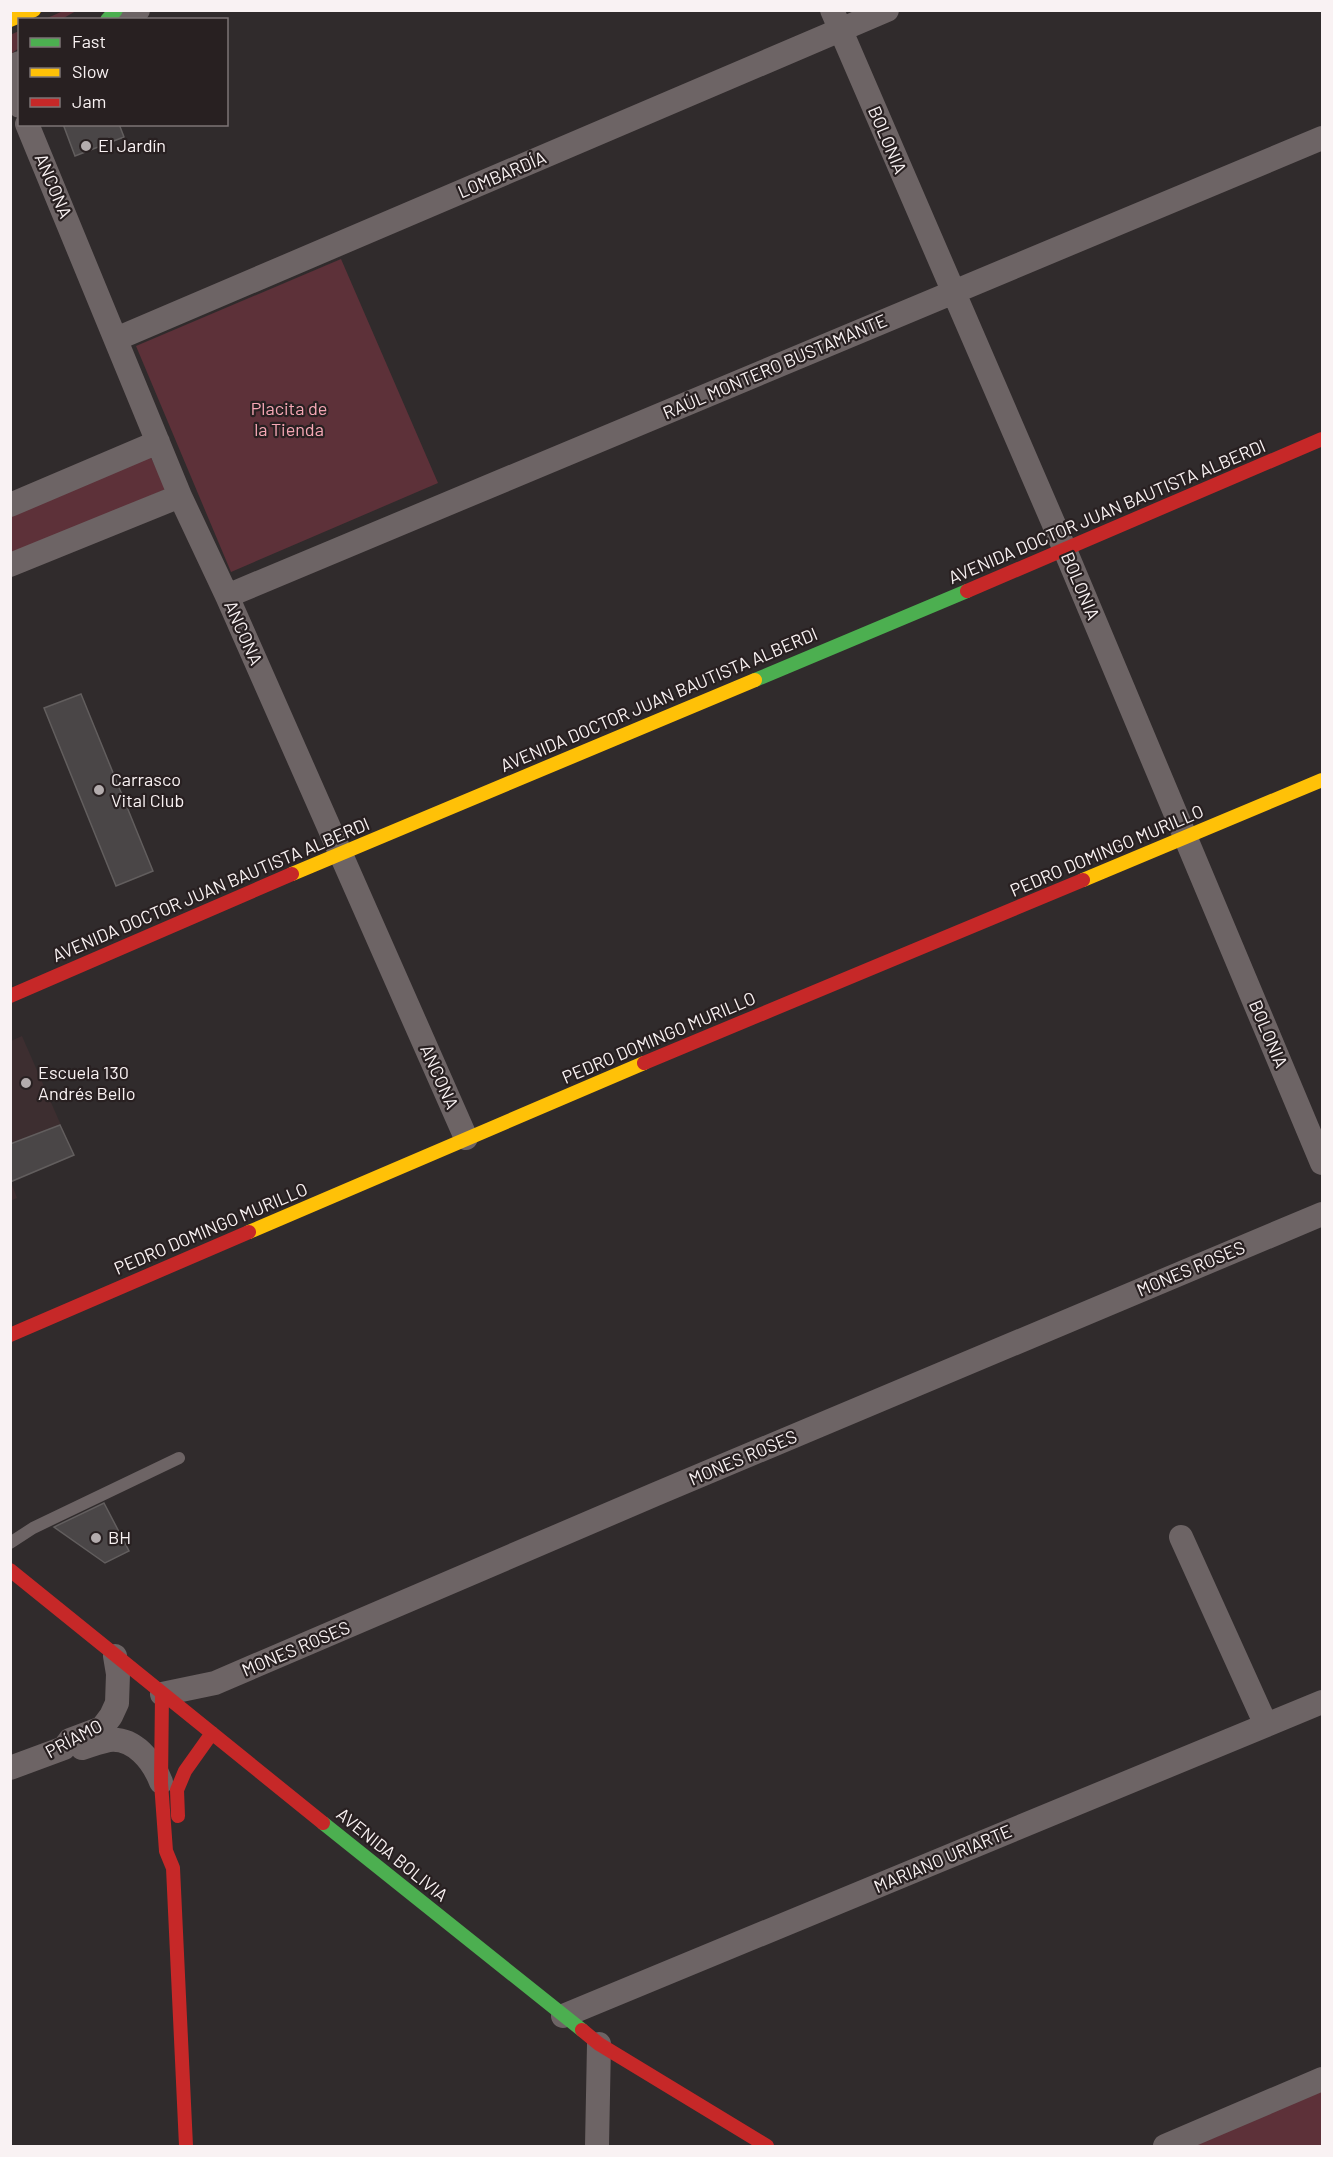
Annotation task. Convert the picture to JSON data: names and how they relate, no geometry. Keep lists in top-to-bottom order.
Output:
{
  "streets": {
    "street": [
      "BOLONIA",
      "LOMBARDÍA",
      "ANCONA",
      "RAÚL MONTERO BUSTAMANTE",
      "AVENIDA DOCTOR JUAN BAUTISTA ALBERDI",
      "PEDRO DOMINGO MURILLO",
      "MONES ROSES",
      "PRÍAMO",
      "AVENIDA BOLIVIA",
      "MARIANO URIARTE"
    ]
  },
  "crossings": [
    ["BOLONIA", "LOMBARDÍA"],
    ["BOLONIA", "RAÚL MONTERO BUSTAMANTE"],
    ["BOLONIA", "AVENIDA DOCTOR JUAN BAUTISTA ALBERDI"],
    ["BOLONIA", "PEDRO DOMINGO MURILLO"],
    ["LOMBARDÍA", "ANCONA"],
    ["ANCONA", "RAÚL MONTERO BUSTAMANTE"],
    ["ANCONA", "AVENIDA DOCTOR JUAN BAUTISTA ALBERDI"],
    ["ANCONA", "PEDRO DOMINGO MURILLO"],
    ["MONES ROSES", "AVENIDA BOLIVIA"],
    ["PRÍAMO", "AVENIDA BOLIVIA"],
    ["AVENIDA BOLIVIA", "MARIANO URIARTE"]
  ],
  "parks": ["Placita de la Tienda"],
  "places": [
    "El Jardín",
    "Carrasco Vital Club",
    "Escuela 130 Andrés Bello",
    "BH"
  ],
  "legend": ["Fast", "Slow", "Jam"]
}
